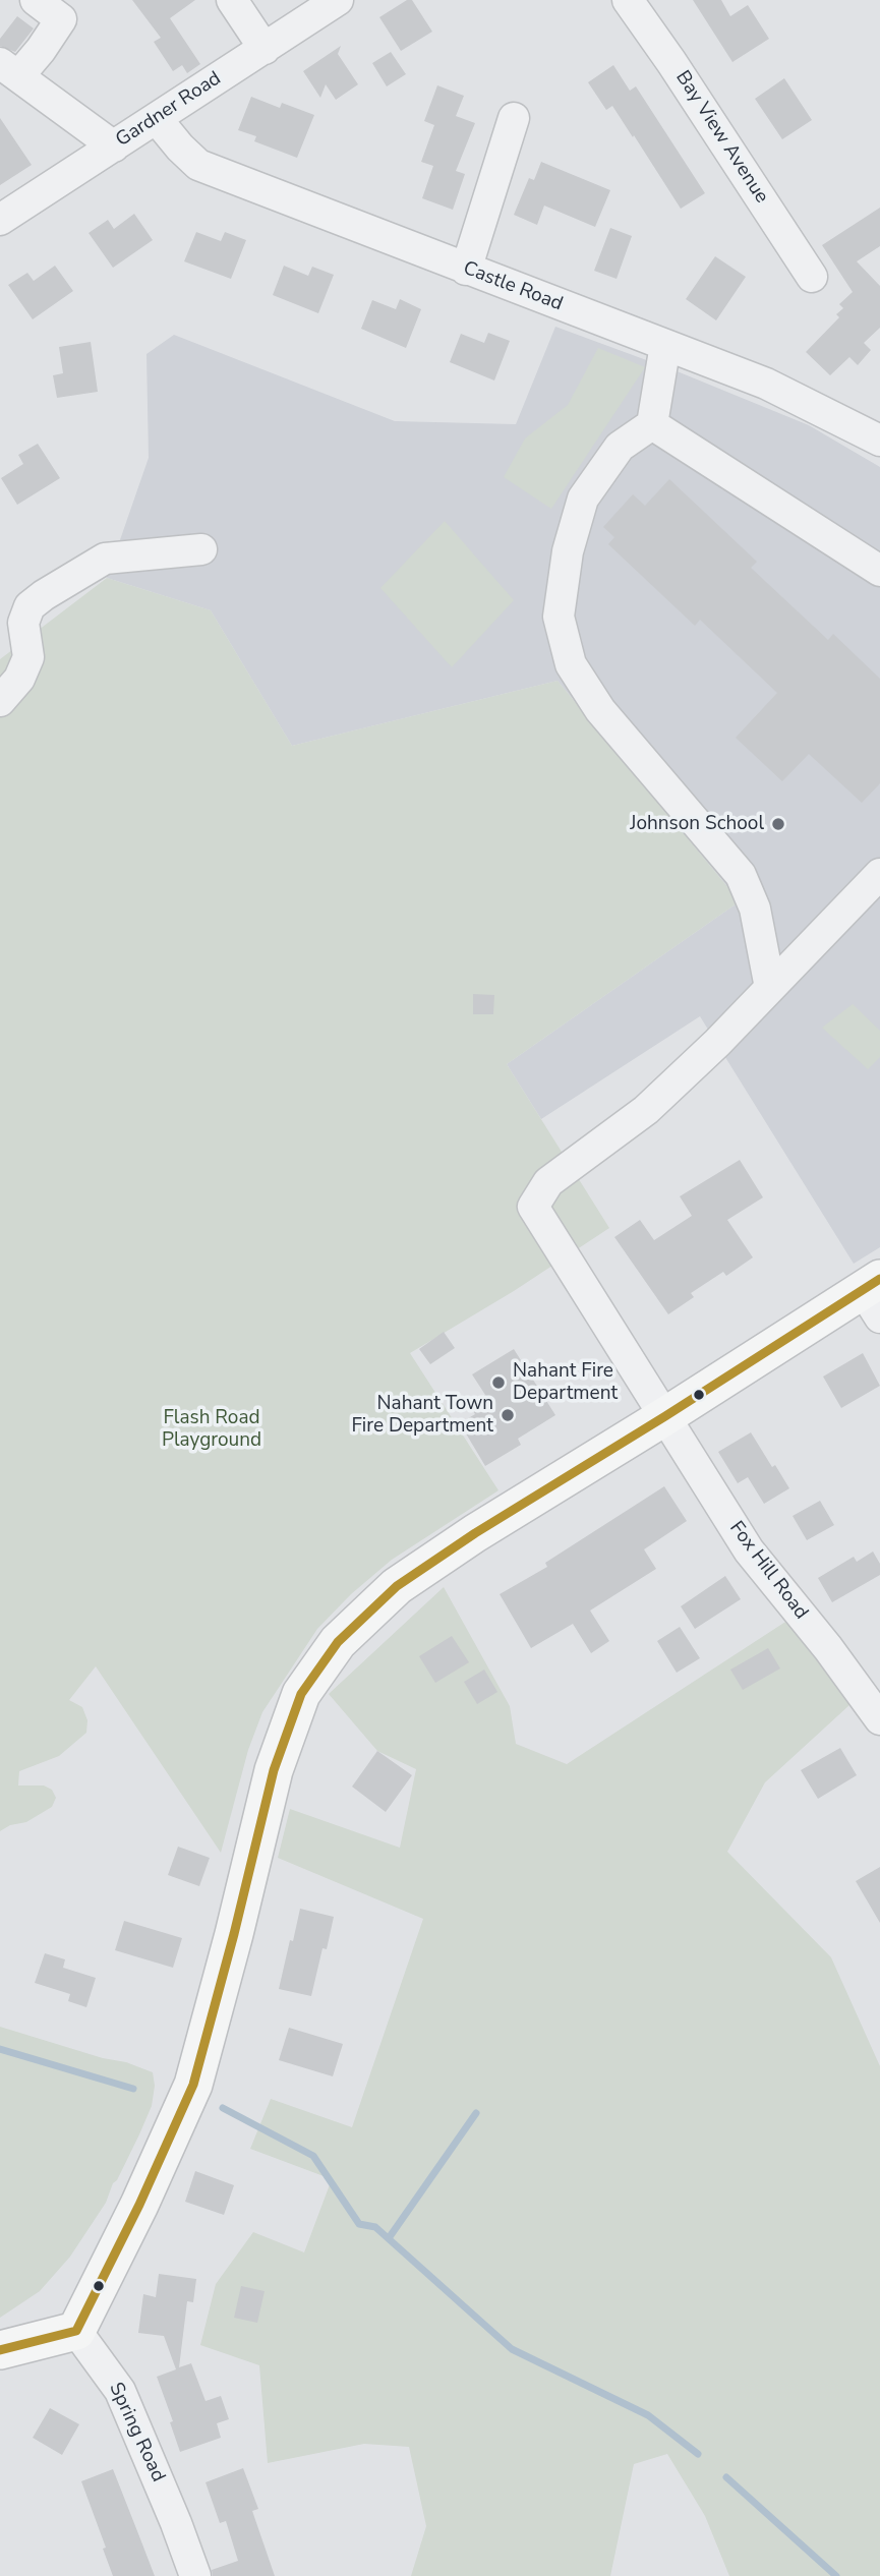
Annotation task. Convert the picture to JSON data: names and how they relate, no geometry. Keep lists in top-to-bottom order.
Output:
{
  "streets": {
    "street": [
      "Gardner Road",
      "Bay View Avenue",
      "Castle Road",
      "Fox Hill Road",
      "Spring Road"
    ]
  },
  "crossings": [
    ["Gardner Road", "Castle Road"]
  ],
  "parks": ["Flash Road Playground"],
  "places": ["Johnson School", "Nahant Fire Department", "Nahant Town Fire Department"]
}
